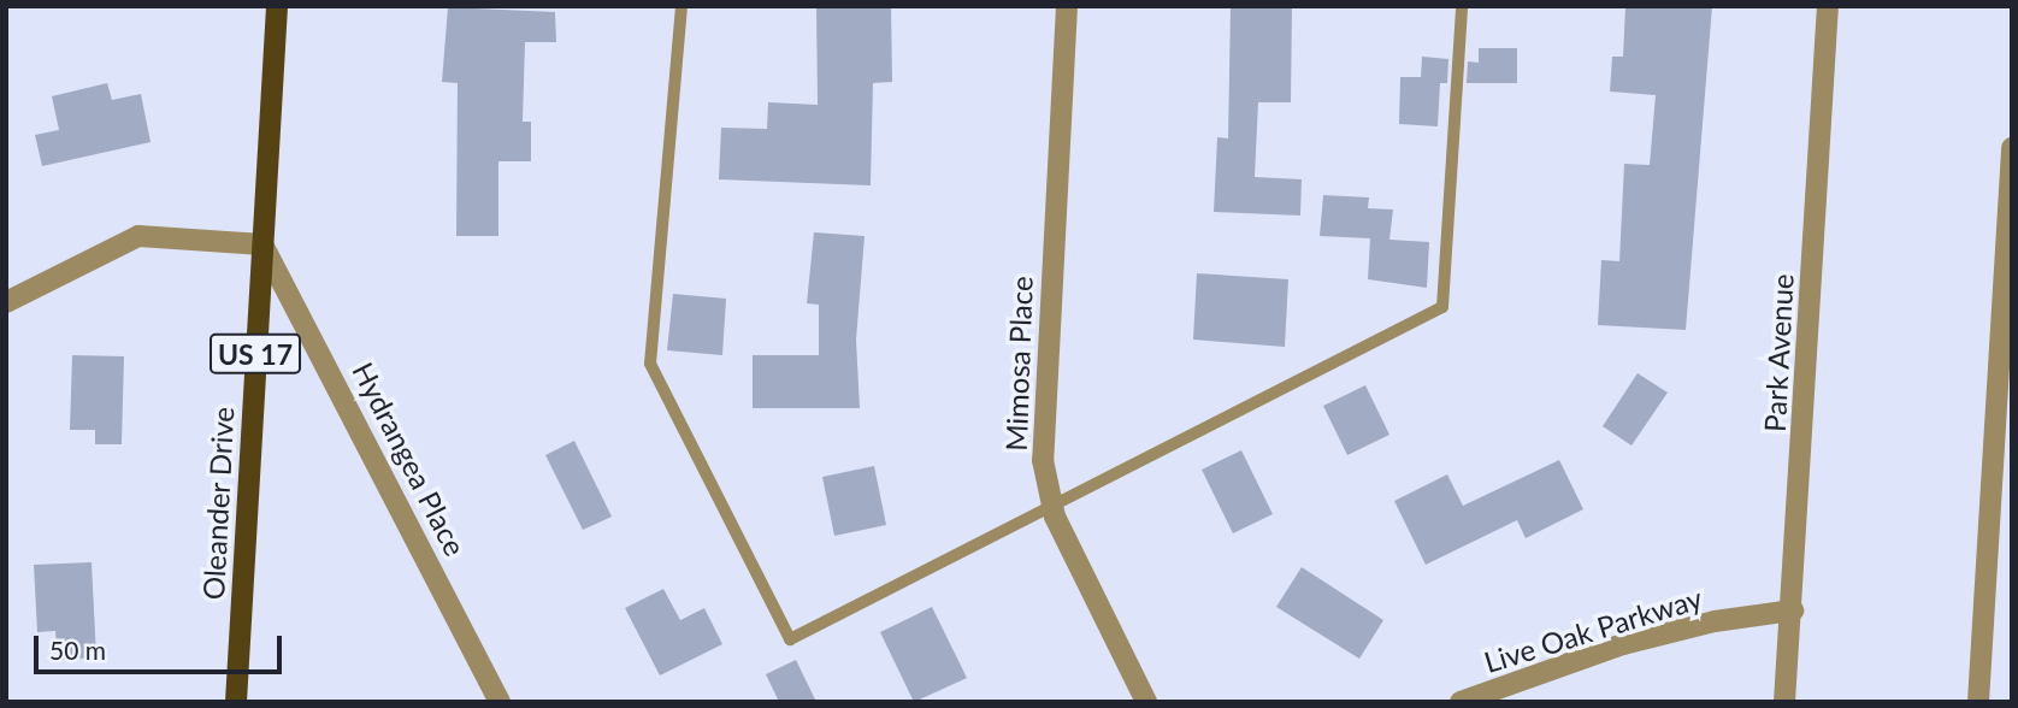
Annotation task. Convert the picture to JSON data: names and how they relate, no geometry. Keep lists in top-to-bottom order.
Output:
{
  "streets": {
    "main road": ["US 17", "Oleander Drive"],
    "street": [
      "Park Avenue",
      "Mimosa Place",
      "Hydrangea Place",
      "Live Oak Parkway"
    ]
  },
  "crossings": [
    ["Park Avenue", "Live Oak Parkway"],
    ["Hydrangea Place", "Oleander Drive"]
  ],
  "scale_bar": "50 m"
}
